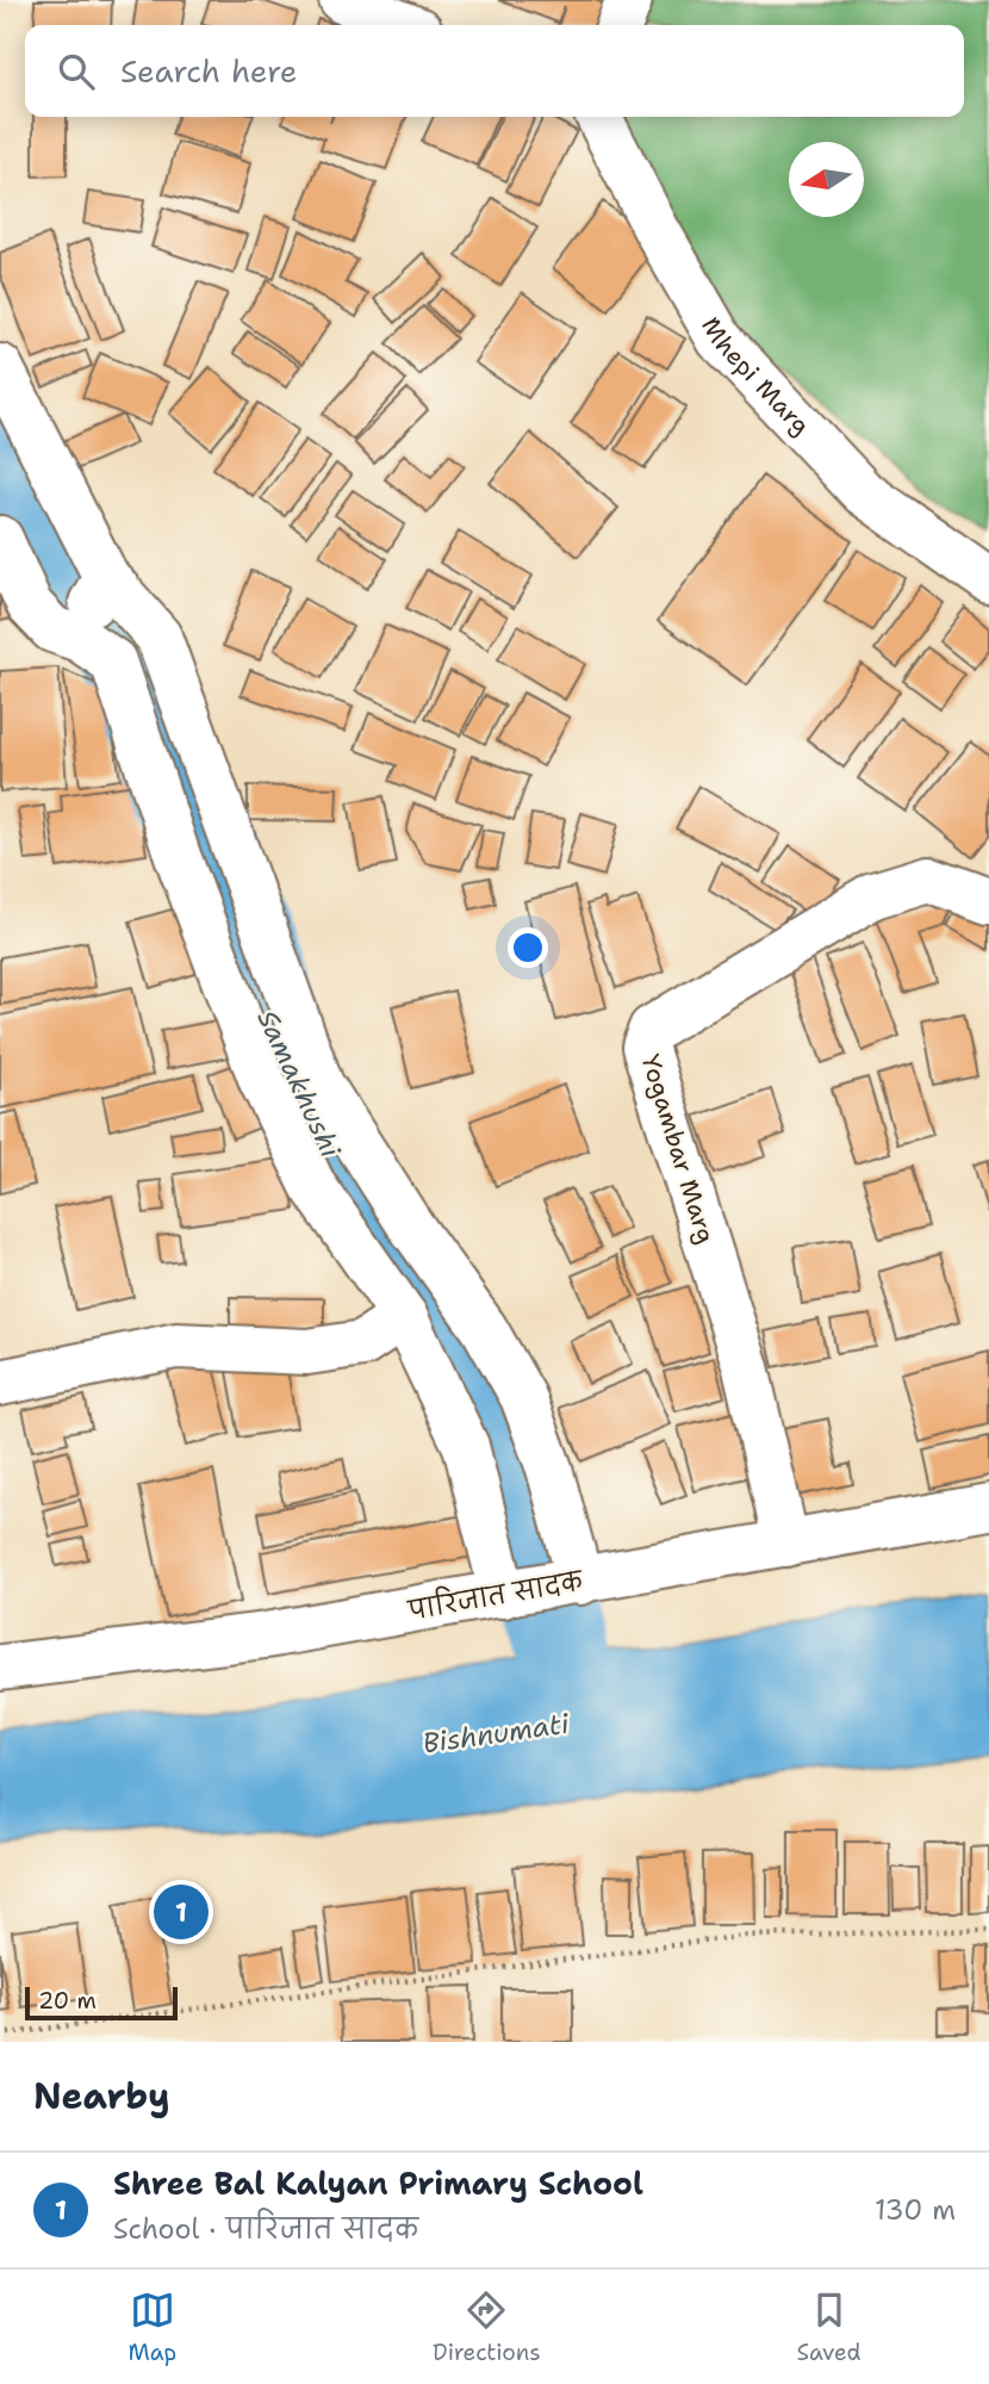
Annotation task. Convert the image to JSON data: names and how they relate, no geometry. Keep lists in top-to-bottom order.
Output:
{
  "streets": {
    "street": ["Mhepi Marg", "Yogambar Marg", "पारिजात सादक"]
  },
  "crossings": [
    ["Yogambar Marg", "पारिजात सादक"]
  ],
  "water": ["Samakhushi", "Bishnumati"],
  "scale_bar": "20 m",
  "north": "left",
  "page": {
    "search": "Search here",
    "pins": "1",
    "scale": "20 m",
    "heading": "Nearby",
    "list": [
      {
        "mark": "1",
        "name": "Shree Bal Kalyan Primary School",
        "note": "School · पारिजात सादक",
        "value": "130 m"
      }
    ],
    "nav": ["Map", "Directions", "Saved"]
  }
}
